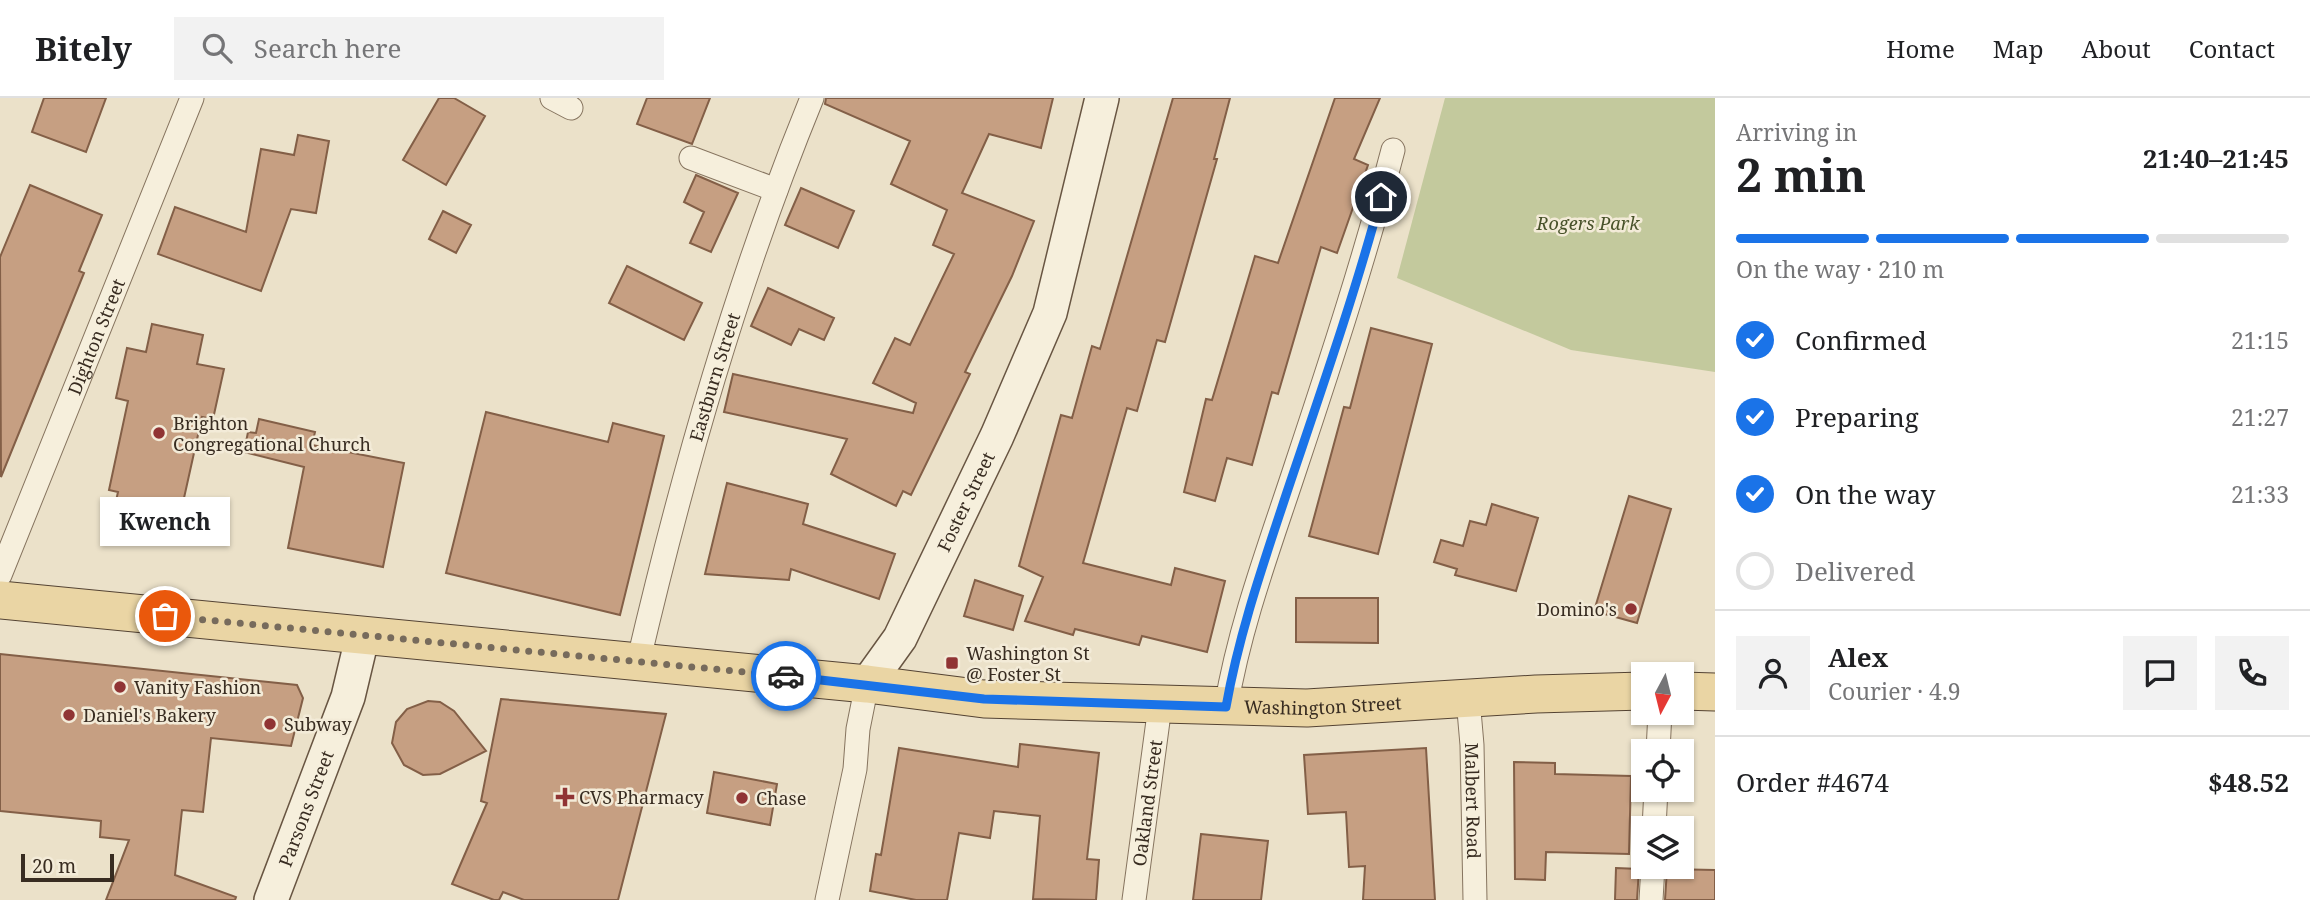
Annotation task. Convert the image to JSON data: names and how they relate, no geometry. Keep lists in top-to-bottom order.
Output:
{
  "streets": {
    "main road": ["Washington Street"],
    "street": [
      "Dighton Street",
      "Eastburn Street",
      "Foster Street",
      "Malbert Road",
      "Oakland Street",
      "Parsons Street"
    ]
  },
  "crossings": [
    ["Eastburn Street", "Washington Street"],
    ["Foster Street", "Washington Street"],
    ["Washington Street", "Malbert Road"],
    ["Washington Street", "Oakland Street"],
    ["Washington Street", "Parsons Street"]
  ],
  "parks": ["Rogers Park"],
  "places": {
    "other": [
      "Brighton Congregational Church",
      "Domino's",
      "Kwench",
      "Vanity Fashion",
      "Daniel's Bakery",
      "Subway",
      "Chase"
    ],
    "transit": ["Washington St @ Foster St"],
    "health": ["CVS Pharmacy"]
  },
  "scale_bar": "20 m",
  "north": "bottom",
  "page": {
    "header": "Bitely",
    "search": "Search here",
    "nav": [
      "Home",
      "Map",
      "About",
      "Contact"
    ],
    "heading": ["2 min", "Arriving in", "21:40–21:45"],
    "panel": [
      "Alex",
      "Courier · 4.9",
      "Order #4674",
      "$48.52"
    ],
    "bar": "On the way · 210 m",
    "list": [
      ["Confirmed", "21:15"],
      ["Preparing", "21:27"],
      ["On the way", "21:33"],
      "Delivered"
    ],
    "bubble": "Kwench",
    "scale": "20 m"
  }
}
